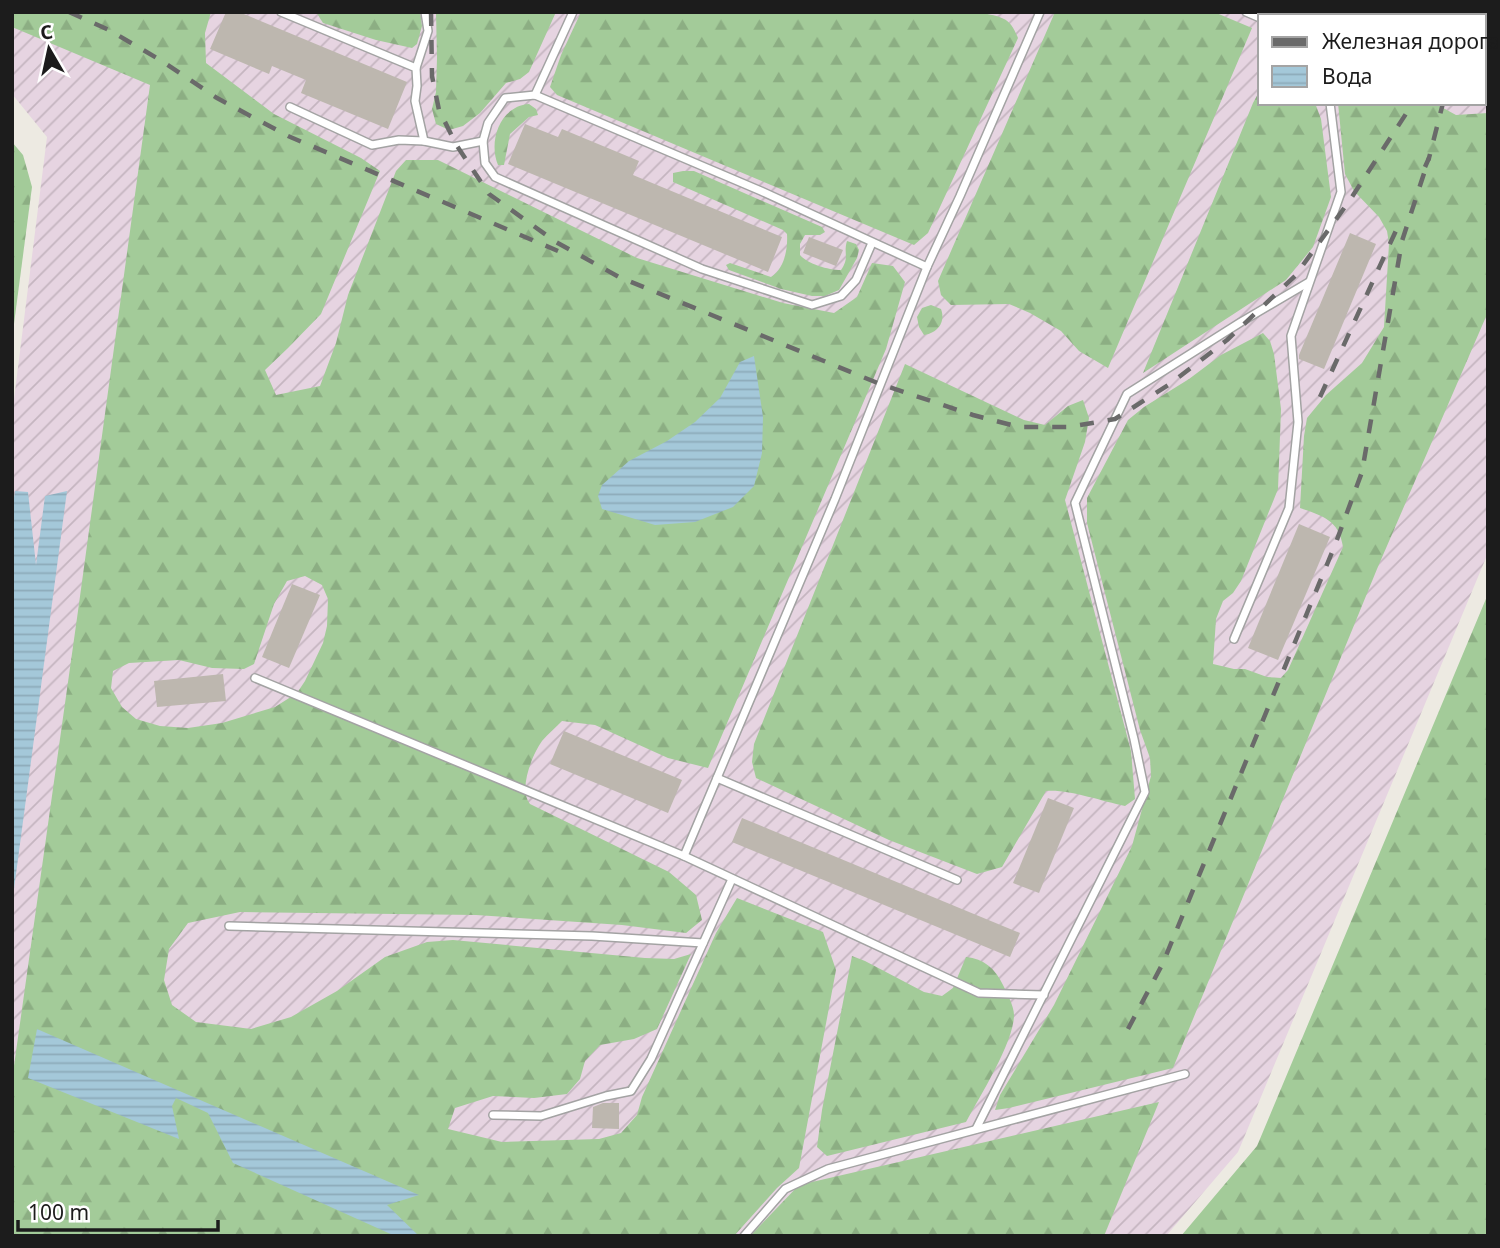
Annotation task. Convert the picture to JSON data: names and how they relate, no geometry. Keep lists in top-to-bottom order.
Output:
{
  "legend": ["Железная дорога", "Вода"],
  "scale_bar": "100 m",
  "north": "top"
}
